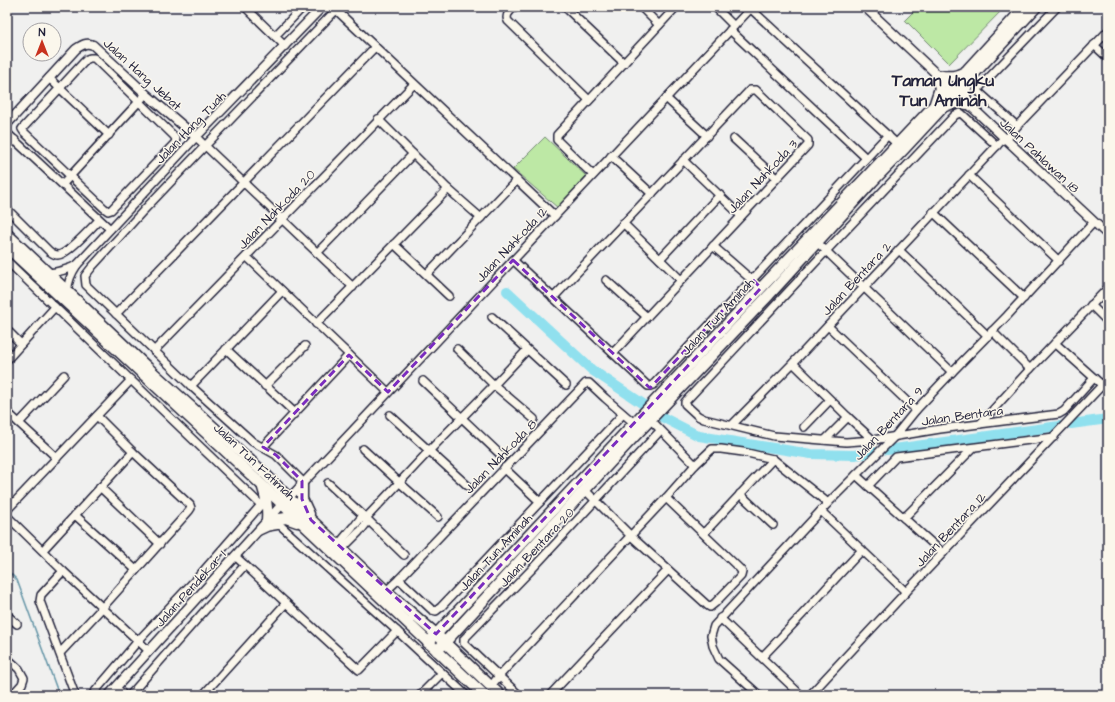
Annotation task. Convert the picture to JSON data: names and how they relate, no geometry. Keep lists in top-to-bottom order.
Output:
{
  "streets": {
    "main road": ["Jalan Tun Aminah", "Jalan Tun Fatimah"],
    "street": [
      "Jalan Hang Jebat",
      "Jalan Hang Tuah",
      "Jalan Pahlawan 18",
      "Jalan Nahkoda 3",
      "Jalan Nahkoda 20",
      "Jalan Nahkoda 12",
      "Jalan Bentara 2",
      "Jalan Bentara",
      "Jalan Bentara 9",
      "Jalan Nahkoda 8",
      "Jalan Bentara 12",
      "Jalan Bentara 20",
      "Jalan Pendekar 1"
    ]
  },
  "crossings": [
    ["Jalan Hang Jebat", "Jalan Hang Tuah"],
    ["Jalan Hang Tuah", "Jalan Tun Fatimah"],
    ["Jalan Pahlawan 18", "Jalan Bentara 2"],
    ["Jalan Pahlawan 18", "Jalan Tun Aminah"],
    ["Jalan Pahlawan 18", "Jalan Bentara 9"],
    ["Jalan Nahkoda 12", "Jalan Tun Fatimah"],
    ["Jalan Nahkoda 12", "Jalan Pendekar 1"],
    ["Jalan Bentara 2", "Jalan Bentara"],
    ["Jalan Tun Aminah", "Jalan Nahkoda 8"],
    ["Jalan Tun Aminah", "Jalan Tun Fatimah"],
    ["Jalan Bentara", "Jalan Bentara 9"],
    ["Jalan Nahkoda 8", "Jalan Tun Fatimah"],
    ["Jalan Tun Fatimah", "Jalan Pendekar 1"]
  ],
  "districts": ["Taman Ungku Tun Aminah"],
  "north": "top"
}
